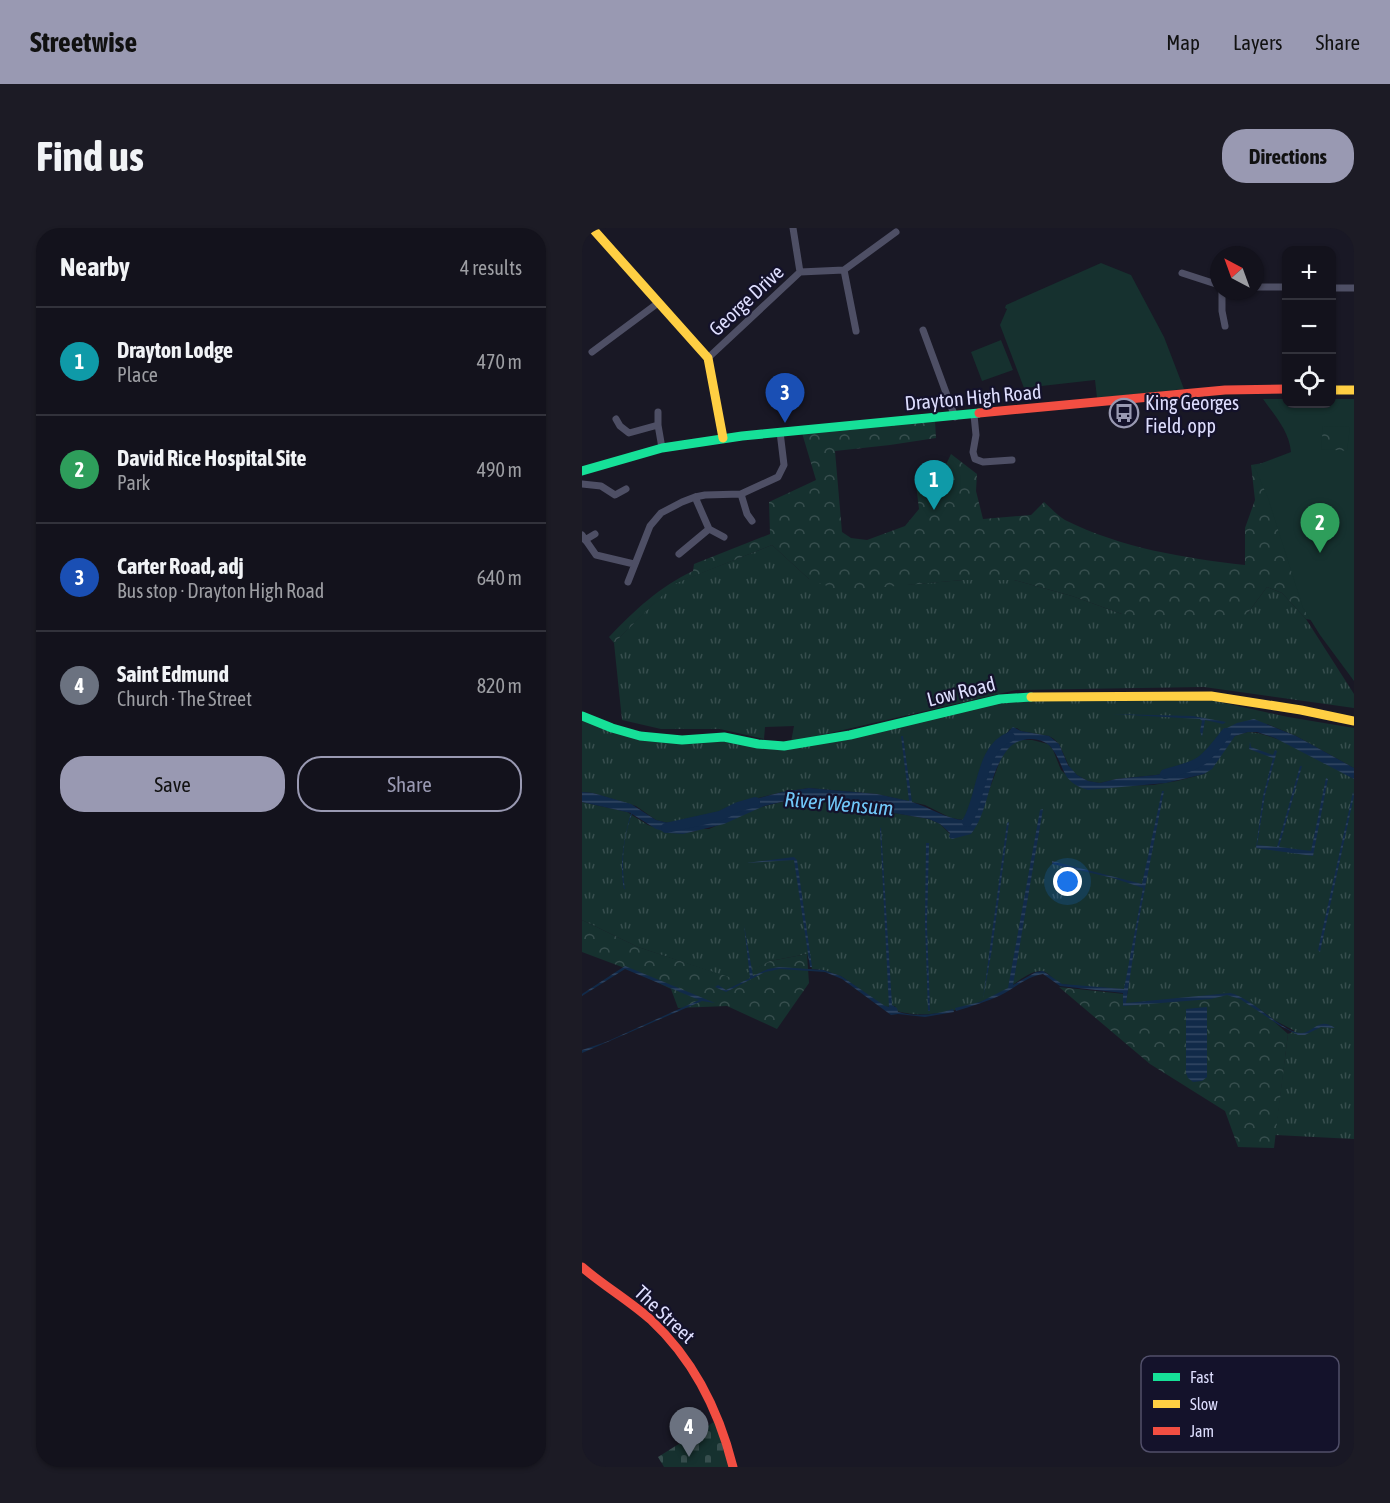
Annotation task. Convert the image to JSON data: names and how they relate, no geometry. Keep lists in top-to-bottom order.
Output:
{
  "streets": {
    "street": [
      "George Drive",
      "Drayton High Road",
      "Low Road",
      "The Street"
    ]
  },
  "water": ["River Wensum"],
  "places": {
    "bus stop": ["King Georges Field, opp"]
  },
  "legend": ["Fast", "Slow", "Jam"],
  "north": "top left",
  "page": {
    "header": "Streetwise",
    "nav": ["Map", "Layers", "Share"],
    "buttons": [
      "Directions",
      ["Save", "Share"]
    ],
    "title": "Find us",
    "heading": ["Nearby", "4 results"],
    "map_buttons": ["+", "−"],
    "list": [
      {
        "mark": "1",
        "name": "Drayton Lodge",
        "note": "Place",
        "value": "470 m"
      },
      {
        "mark": "2",
        "name": "David Rice Hospital Site",
        "note": "Park",
        "value": "490 m"
      },
      {
        "mark": "3",
        "name": "Carter Road, adj",
        "note": "Bus stop · Drayton High Road",
        "value": "640 m"
      },
      {
        "mark": "4",
        "name": "Saint Edmund",
        "note": "Church · The Street",
        "value": "820 m"
      }
    ],
    "pins": [
      "3",
      "1",
      "2",
      "4"
    ]
  }
}
